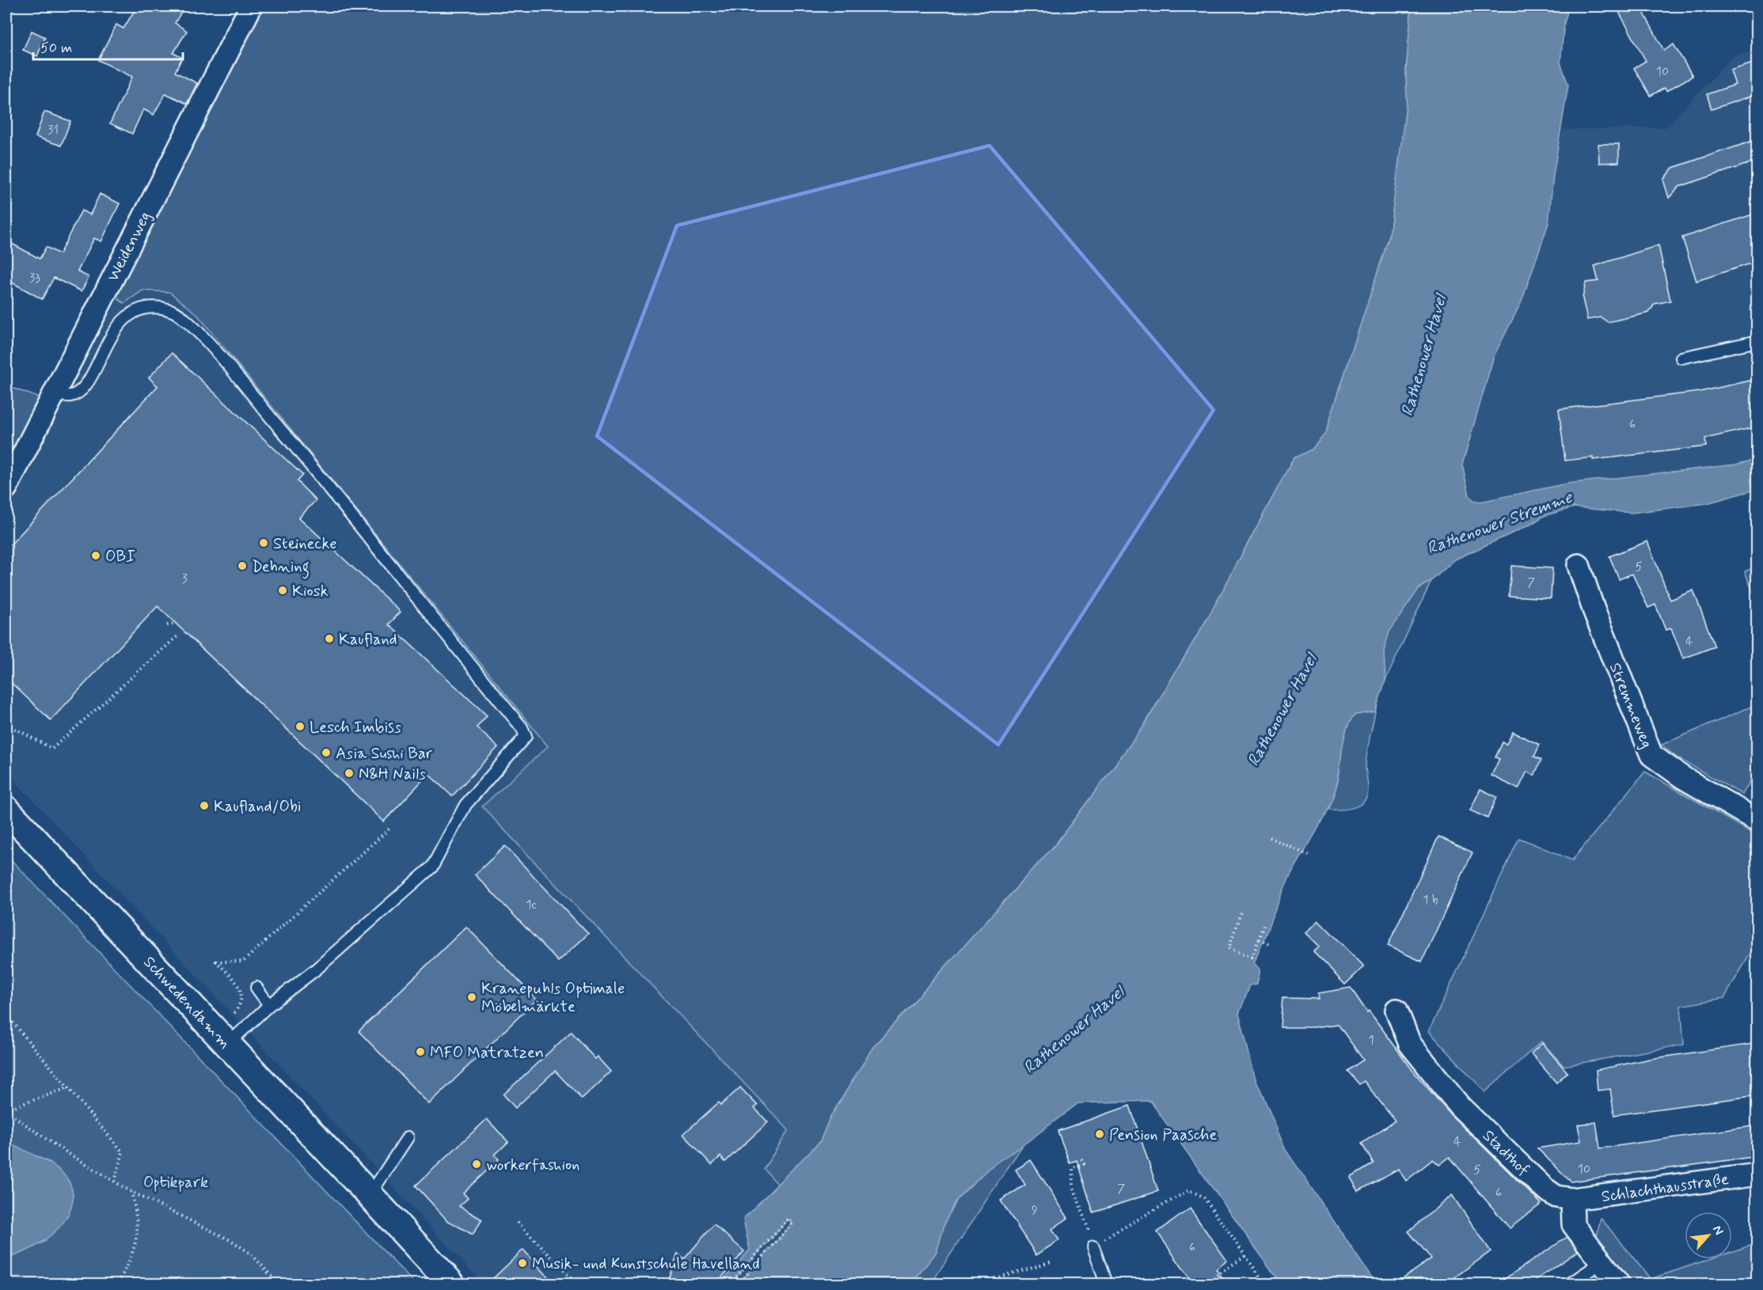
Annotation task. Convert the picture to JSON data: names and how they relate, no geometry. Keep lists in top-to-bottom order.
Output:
{
  "streets": {
    "main road": ["Schwedendamm"],
    "street": [
      "Weidenweg",
      "Stremmeweg",
      "Stadthof",
      "Schlachthausstraße"
    ]
  },
  "crossings": [
    ["Stadthof", "Schlachthausstraße"]
  ],
  "water": ["Rathenower Havel", "Rathenower Stremme"],
  "parks": ["Optikpark"],
  "places": [
    "Steinecke",
    "OBI",
    "Dehning",
    "Kiosk",
    "Kaufland",
    "Lesch Imbiss",
    "Asia Sushi Bar",
    "N&H Nails",
    "Kaufland/Obi",
    "Kranepuhls Optimale Möbelmärkte",
    "MFO Matratzen",
    "Pension Paasche",
    "workerfashion",
    "Musik- und Kunstschule Havelland"
  ],
  "house_numbers": [
    "10",
    "31",
    "33",
    "6",
    "5",
    "3",
    "7",
    "4",
    "1 b",
    "1c",
    "1",
    "4",
    "10",
    "5",
    "7",
    "6",
    "9",
    "6"
  ],
  "scale_bar": "50 m",
  "north": "top right"
}
